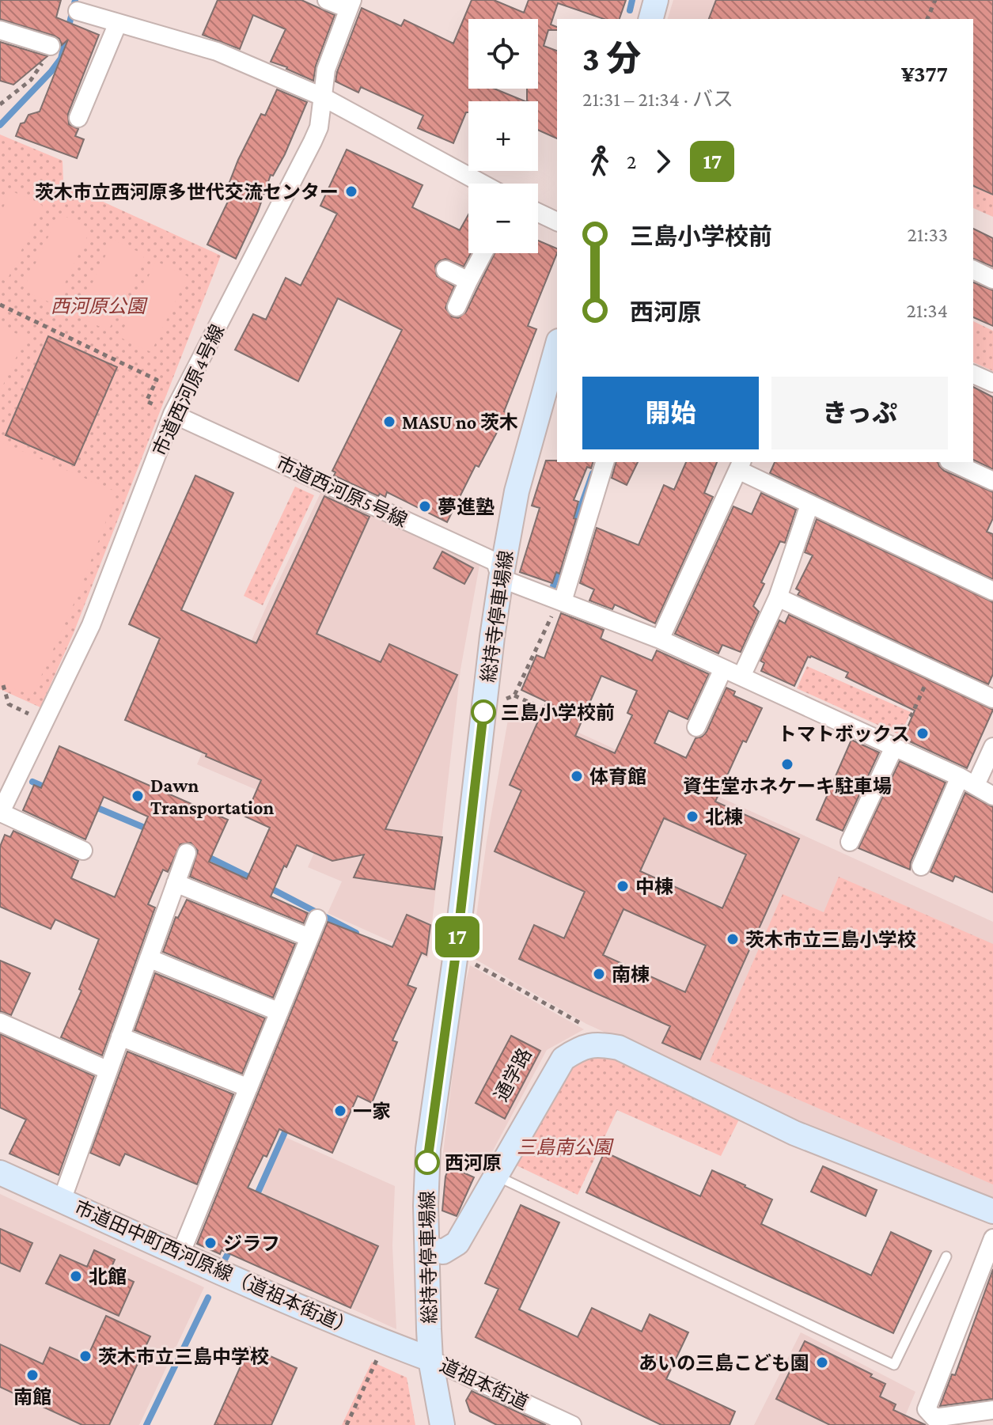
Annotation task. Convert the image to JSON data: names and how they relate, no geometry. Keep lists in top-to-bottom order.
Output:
{
  "streets": {
    "street": [
      "市道西河原4号線",
      "市道西河原5号線",
      "総持寺停車場線",
      "市道田中町西河原線（道祖本街道）",
      "道祖本街道"
    ]
  },
  "crossings": [
    ["市道西河原4号線", "市道西河原5号線"],
    ["市道西河原5号線", "総持寺停車場線"],
    ["総持寺停車場線", "市道田中町西河原線（道祖本街道）"],
    ["総持寺停車場線", "道祖本街道"],
    ["市道田中町西河原線（道祖本街道）", "道祖本街道"]
  ],
  "parks": ["西河原公園", "三島南公園"],
  "places": [
    "茨木市立西河原多世代交流センター",
    "MASU no 茨木",
    "夢進塾",
    "三島小学校前",
    "トマトボックス",
    "資生堂ホネケーキ駐車場",
    "体育館",
    "Dawn Transportation",
    "北棟",
    "中棟",
    "茨木市立三島小学校",
    "南棟",
    "一家",
    "西河原",
    "ジラフ",
    "北館",
    "茨木市立三島中学校",
    "あいの三島こども園",
    "南館"
  ],
  "lines": ["bus line 17"],
  "page": {
    "on_map": "17",
    "map_buttons": ["+", "−"],
    "heading": ["3 分", "21:31 – 21:34 · バス", "¥377"],
    "legs": ["2", "17"],
    "list": [
      {
        "name": "三島小学校前",
        "value": "21:33"
      },
      {
        "name": "西河原",
        "value": "21:34"
      }
    ],
    "buttons": ["開始", "きっぷ"]
  }
}
